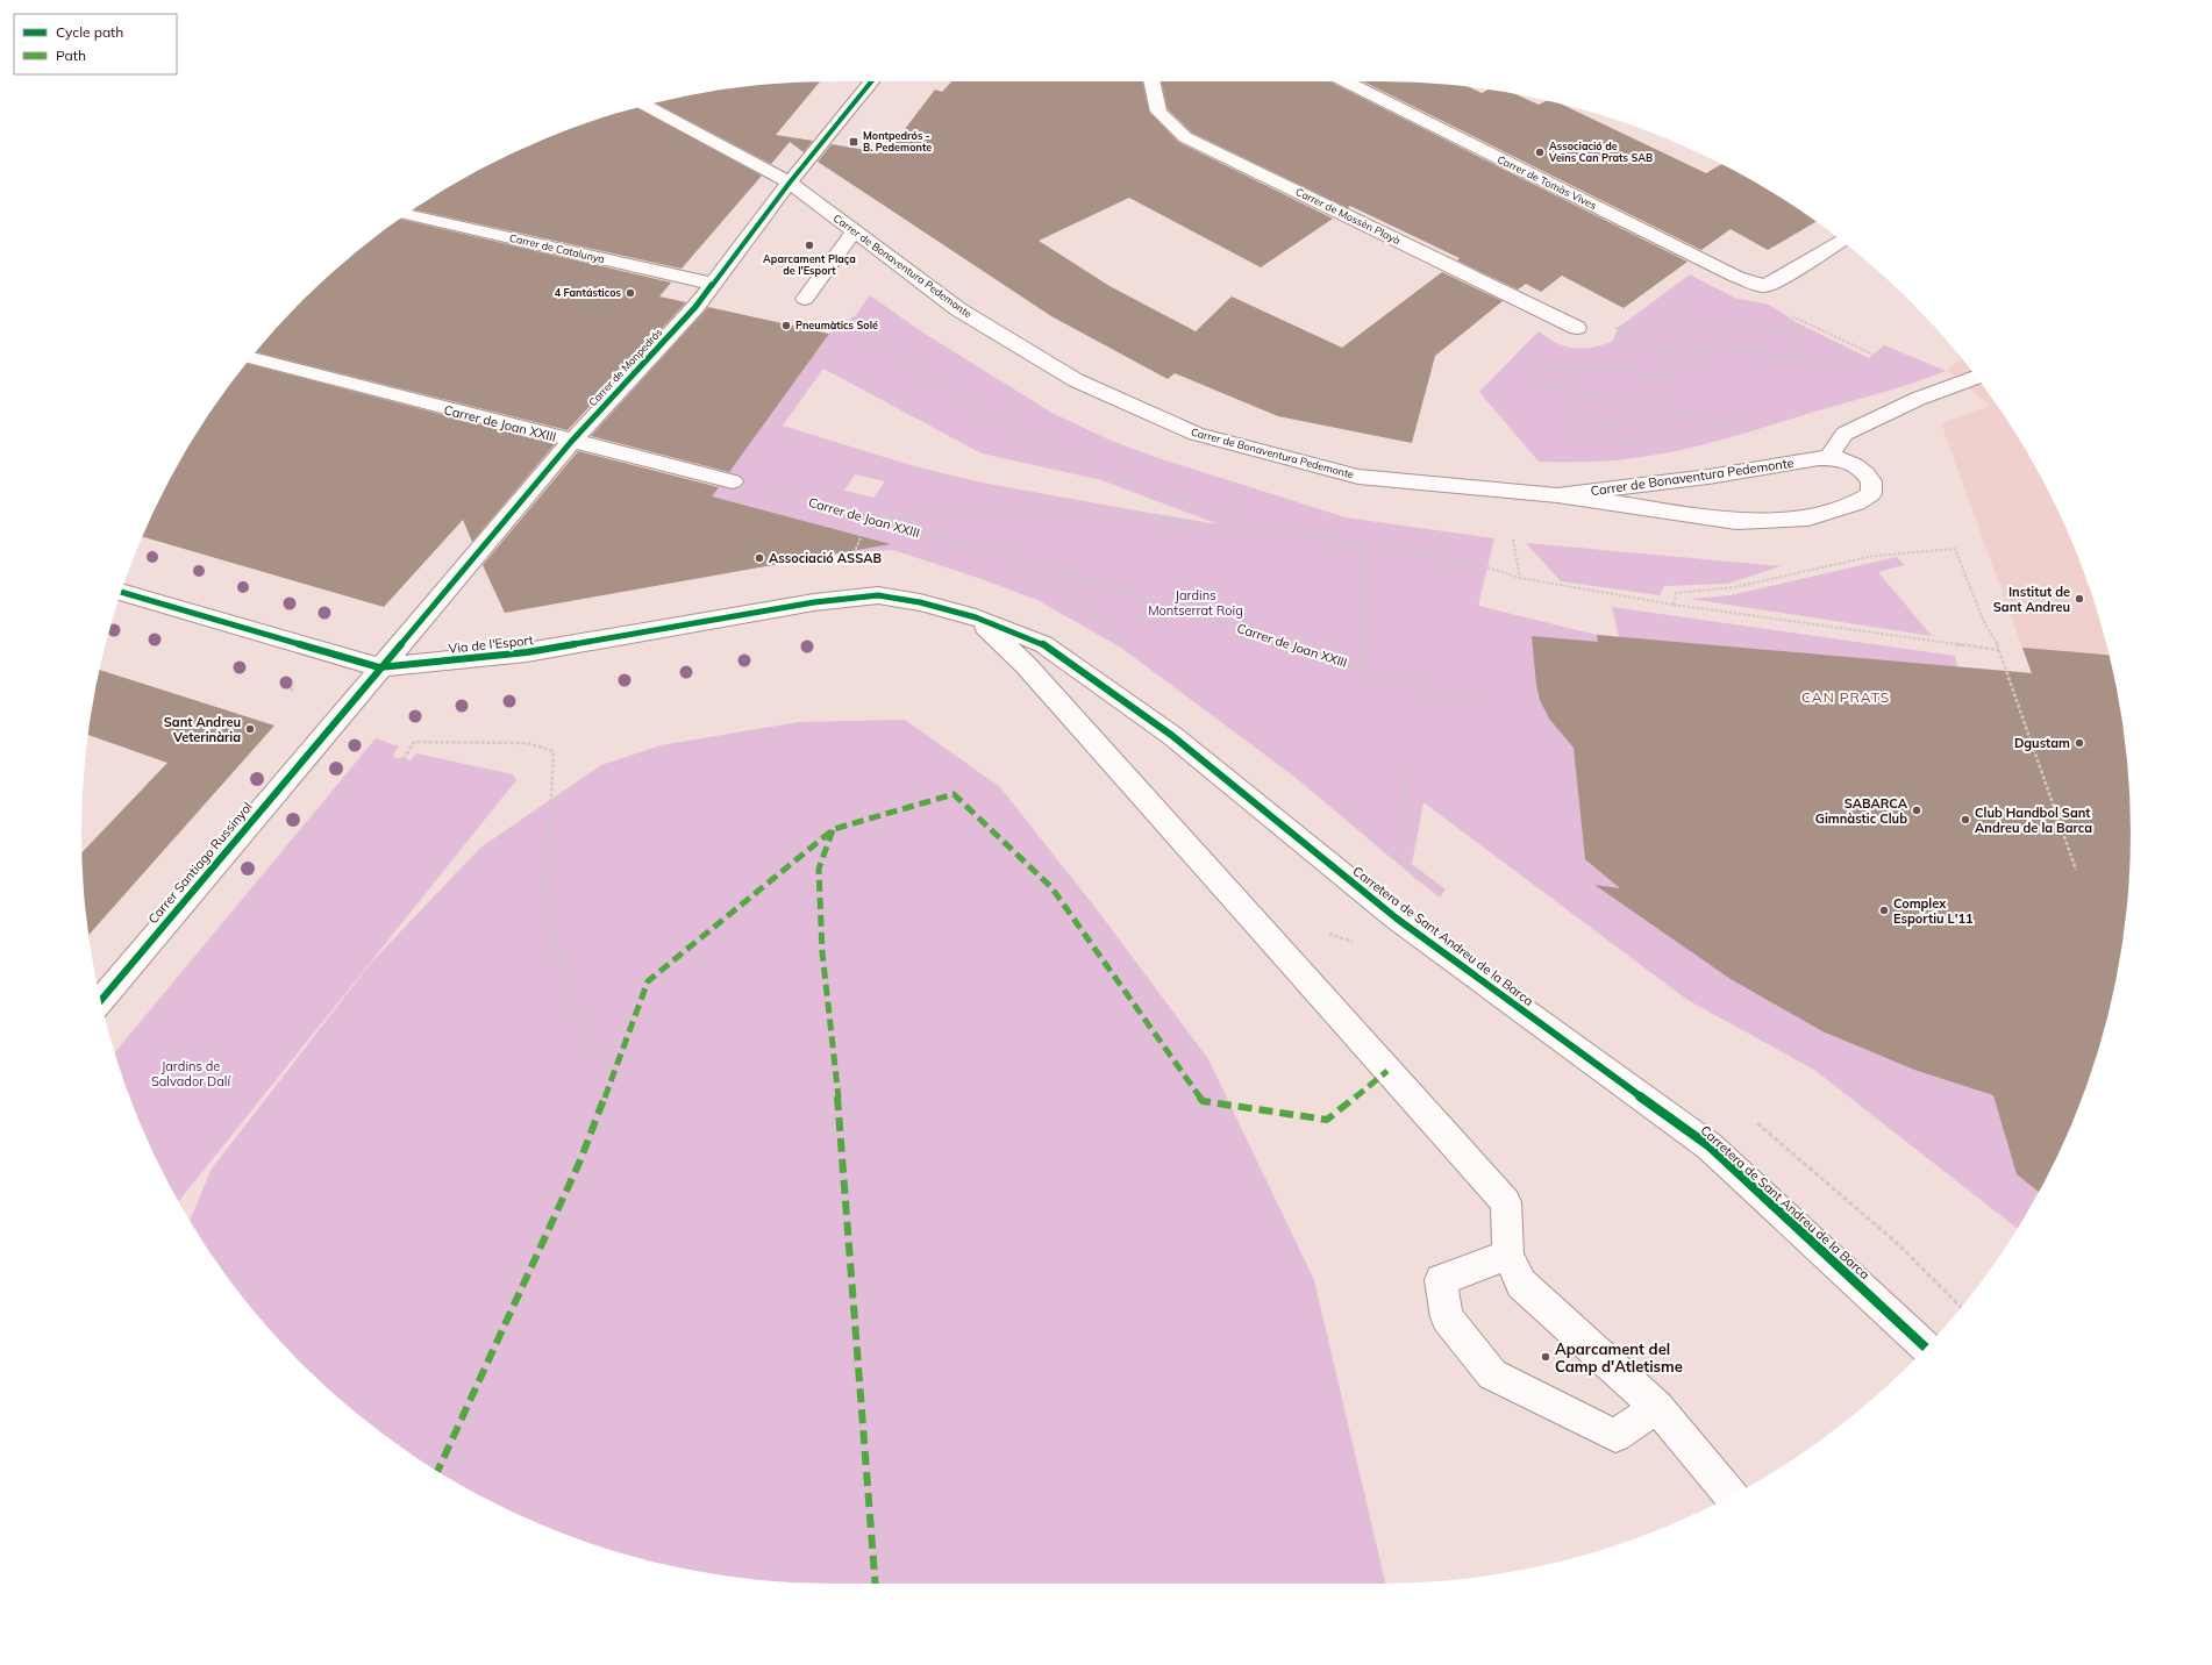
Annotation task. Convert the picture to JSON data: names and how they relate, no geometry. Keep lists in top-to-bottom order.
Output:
{
  "streets": {
    "street": [
      "Carrer de Tomàs Vives",
      "Carrer de Mossèn Playà",
      "Carrer de Catalunya",
      "Carrer de Bonaventura Pedemonte",
      "Carrer de Monpedrós",
      "Carrer de Joan XXIII",
      "Via de l'Esport",
      "Carrer Santiago Russinyol",
      "Carretera de Sant Andreu de la Barca"
    ]
  },
  "crossings": [
    ["Carrer de Catalunya", "Carrer de Monpedrós"],
    ["Carrer de Bonaventura Pedemonte", "Carrer de Monpedrós"],
    ["Carrer de Monpedrós", "Carrer de Joan XXIII"],
    ["Carrer de Monpedrós", "Via de l'Esport"],
    ["Carrer de Monpedrós", "Carrer Santiago Russinyol"],
    ["Via de l'Esport", "Carrer Santiago Russinyol"],
    ["Via de l'Esport", "Carretera de Sant Andreu de la Barca"]
  ],
  "districts": ["CAN PRATS"],
  "parks": ["Jardins Montserrat Roig", "Jardins de Salvador Dalí"],
  "places": {
    "transit": ["Montpedrós - B. Pedemonte"],
    "other": [
      "Associació de Veïns Can Prats SAB",
      "Aparcament Plaça de l'Esport",
      "4 Fantásticos",
      "Pneumàtics Solé",
      "Associació ASSAB",
      "Institut de Sant Andreu",
      "Sant Andreu Veterinària",
      "Dgustam",
      "SABARCA Gimnàstic Club",
      "Club Handbol Sant Andreu de la Barca",
      "Complex Esportiu L'11",
      "Aparcament del Camp d'Atletisme"
    ]
  },
  "legend": ["Cycle path", "Path"]
}
